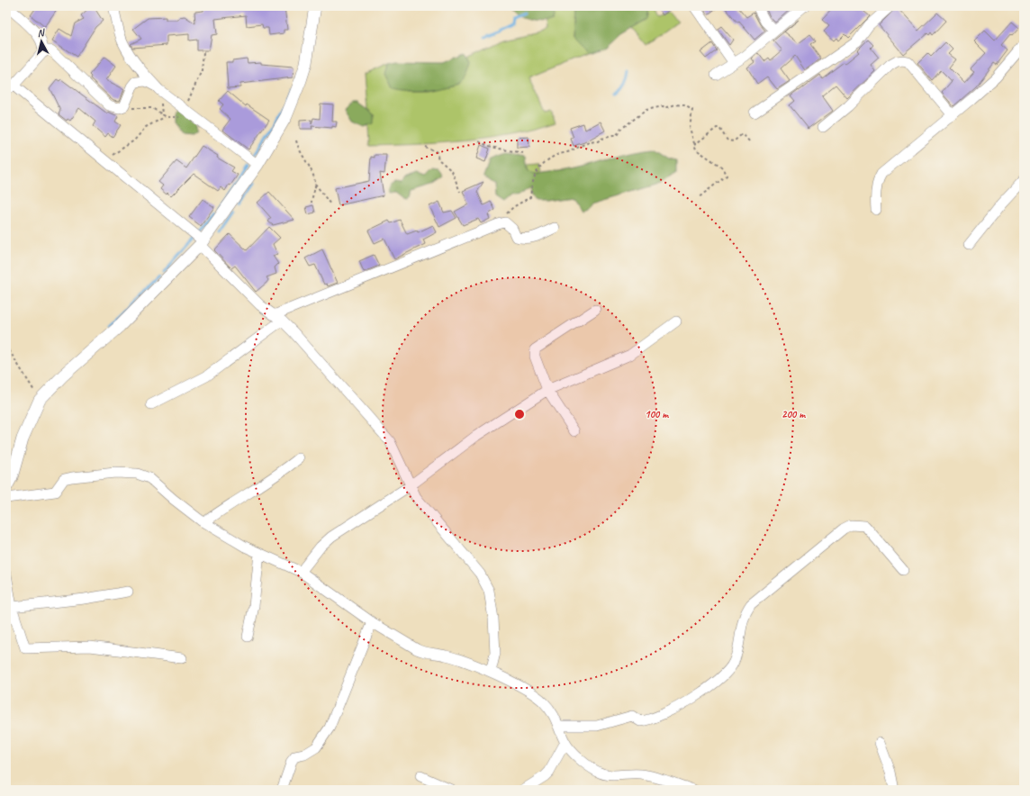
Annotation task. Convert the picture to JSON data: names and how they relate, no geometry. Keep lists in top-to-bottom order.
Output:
{
  "north": "top",
  "rings": ["100 m", "200 m"]
}
